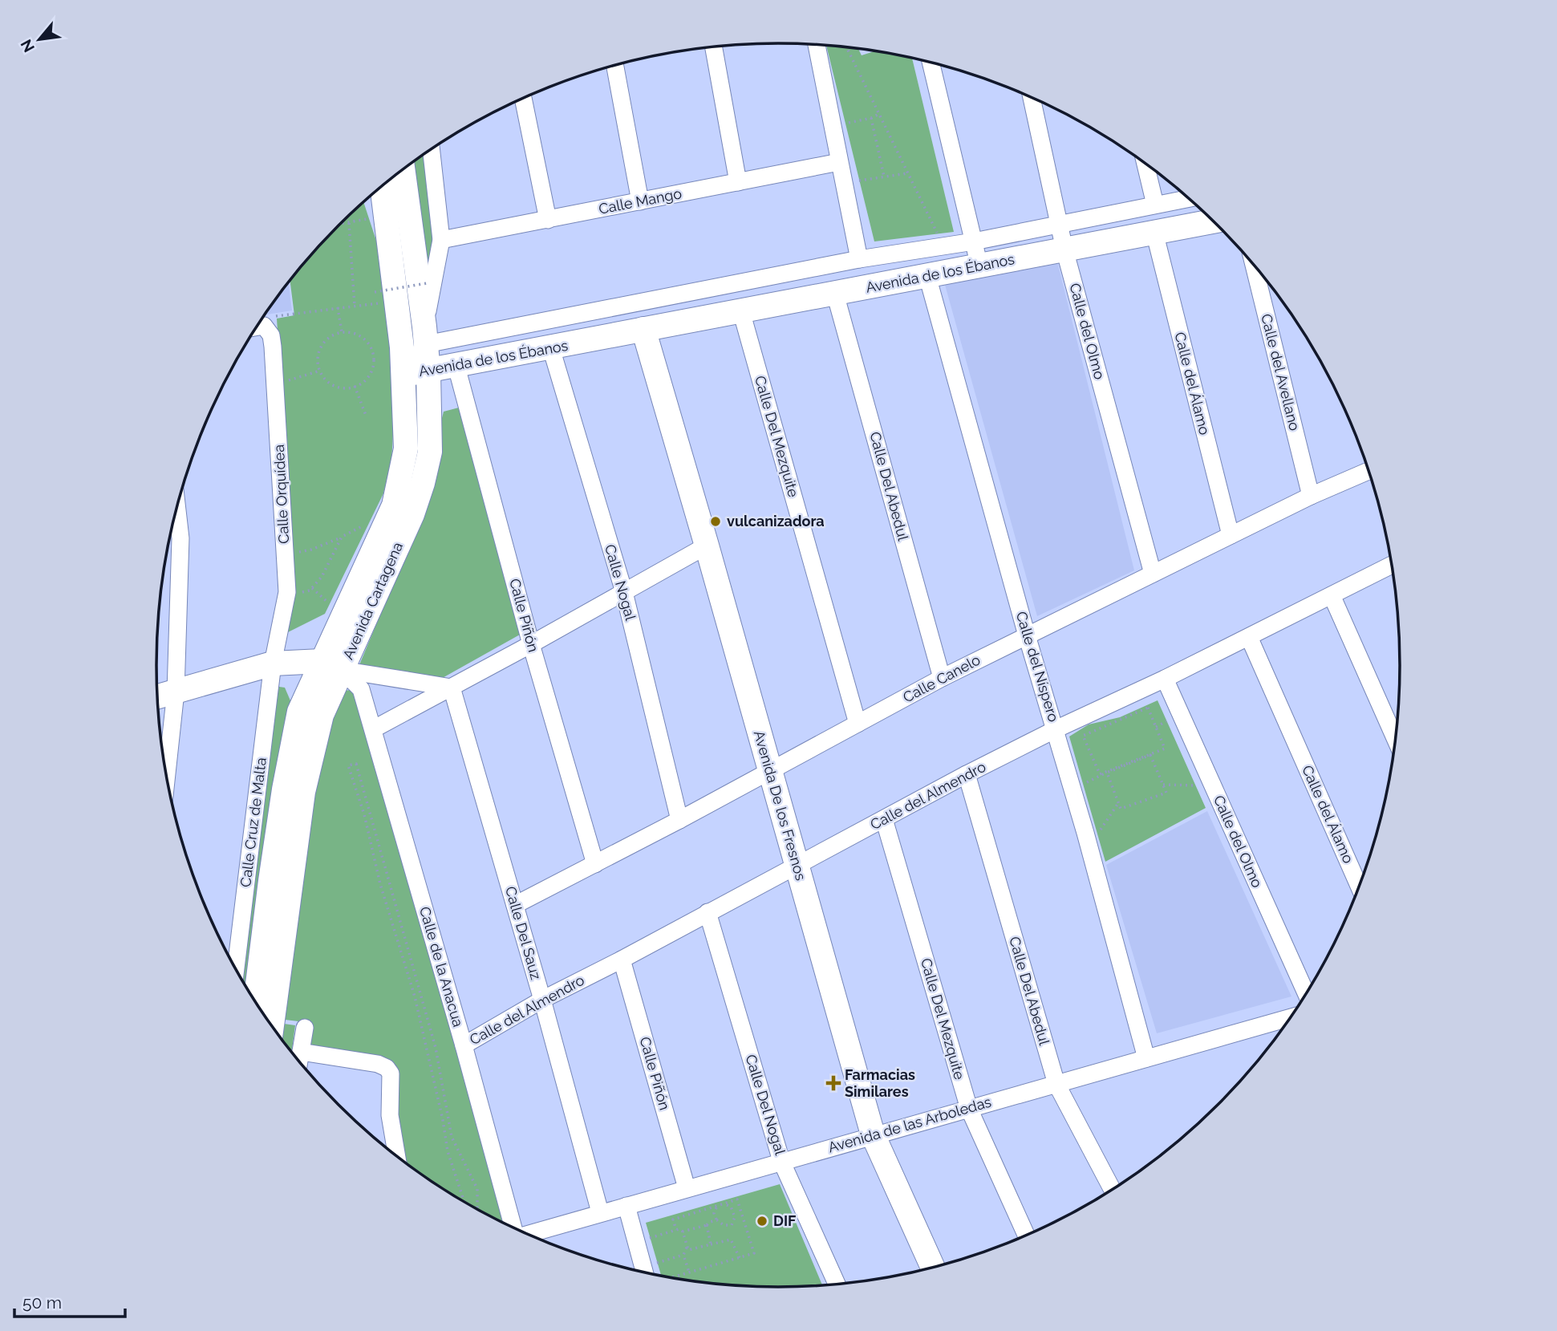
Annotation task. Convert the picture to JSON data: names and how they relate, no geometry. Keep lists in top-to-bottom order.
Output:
{
  "streets": {
    "street": [
      "Calle Mango",
      "Avenida de los Ébanos",
      "Calle del Olmo",
      "Calle del Avellano",
      "Calle del Álamo",
      "Calle Del Mezquite",
      "Calle Del Abedul",
      "Calle Orquídea",
      "Calle Nogal",
      "Avenida Cartagena",
      "Calle Piñón",
      "Calle del Níspero",
      "Calle Canelo",
      "Calle del Almendro",
      "Avenida De los Fresnos",
      "Calle Cruz de Malta",
      "Calle Del Sauz",
      "Calle de la Anacua",
      "Calle Del Nogal",
      "Avenida de las Arboledas"
    ]
  },
  "crossings": [
    ["Avenida de los Ébanos", "Calle del Olmo"],
    ["Avenida de los Ébanos", "Calle del Álamo"],
    ["Avenida de los Ébanos", "Calle Del Mezquite"],
    ["Avenida de los Ébanos", "Calle Del Abedul"],
    ["Avenida de los Ébanos", "Calle Nogal"],
    ["Avenida de los Ébanos", "Avenida Cartagena"],
    ["Avenida de los Ébanos", "Calle Piñón"],
    ["Avenida de los Ébanos", "Calle del Níspero"],
    ["Avenida de los Ébanos", "Avenida De los Fresnos"],
    ["Calle del Olmo", "Calle Canelo"],
    ["Calle del Olmo", "Calle del Almendro"],
    ["Calle del Avellano", "Calle Canelo"],
    ["Calle del Álamo", "Calle Canelo"],
    ["Calle del Álamo", "Calle del Almendro"],
    ["Calle Del Mezquite", "Calle Canelo"],
    ["Calle Del Mezquite", "Calle del Almendro"],
    ["Calle Del Mezquite", "Avenida de las Arboledas"],
    ["Calle Del Abedul", "Calle Canelo"],
    ["Calle Del Abedul", "Calle del Almendro"],
    ["Calle Del Abedul", "Avenida de las Arboledas"],
    ["Calle Orquídea", "Calle Cruz de Malta"],
    ["Calle Nogal", "Calle Canelo"],
    ["Avenida Cartagena", "Calle de la Anacua"],
    ["Calle Piñón", "Calle Canelo"],
    ["Calle Piñón", "Calle del Almendro"],
    ["Calle Piñón", "Avenida de las Arboledas"],
    ["Calle del Níspero", "Calle Canelo"],
    ["Calle del Níspero", "Calle del Almendro"],
    ["Calle del Níspero", "Avenida de las Arboledas"],
    ["Calle Canelo", "Avenida De los Fresnos"],
    ["Calle Canelo", "Calle Del Sauz"],
    ["Calle del Almendro", "Avenida De los Fresnos"],
    ["Calle del Almendro", "Calle Del Sauz"],
    ["Calle del Almendro", "Calle de la Anacua"],
    ["Calle del Almendro", "Calle Del Nogal"],
    ["Avenida De los Fresnos", "Avenida de las Arboledas"],
    ["Calle Del Sauz", "Avenida de las Arboledas"],
    ["Calle Del Nogal", "Avenida de las Arboledas"]
  ],
  "places": {
    "other": ["vulcanizadora", "DIF"],
    "health": ["Farmacias Similares"]
  },
  "scale_bar": "50 m",
  "north": "bottom left"
}
